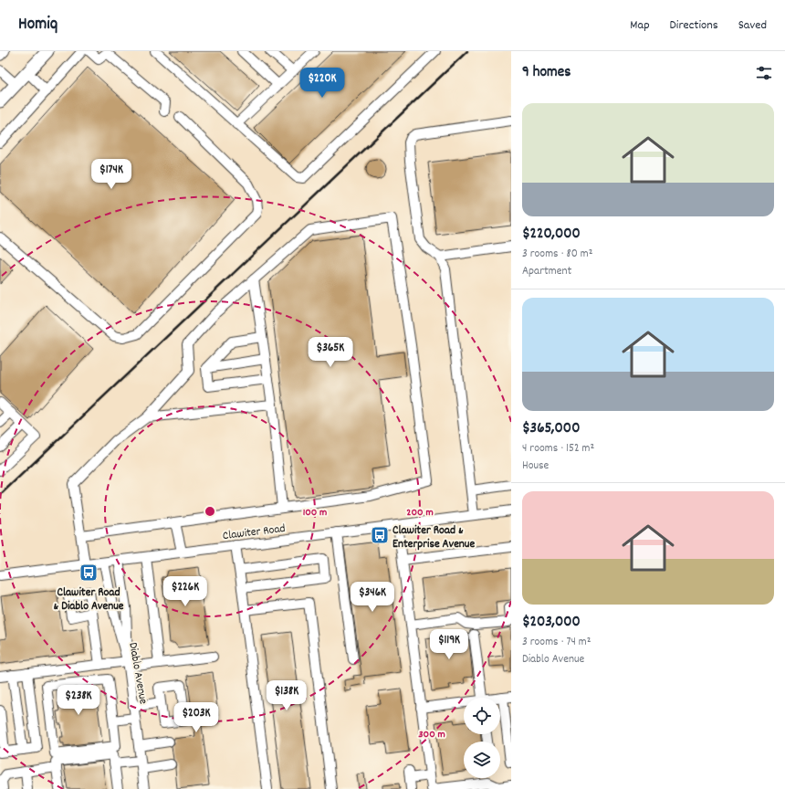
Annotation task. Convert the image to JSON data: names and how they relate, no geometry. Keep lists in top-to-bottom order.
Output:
{
  "streets": {
    "street": ["Clawiter Road", "Diablo Avenue"]
  },
  "crossings": [
    ["Clawiter Road", "Diablo Avenue"]
  ],
  "places": {
    "bus stop": ["Clawiter Road & Enterprise Avenue", "Clawiter Road & Diablo Avenue"]
  },
  "page": {
    "header": "Homiq",
    "nav": ["Map", "Directions", "Saved"],
    "heading": "9 homes",
    "price": [
      "$220K",
      "$174K",
      "$365K",
      "$226K",
      "$346K",
      "$119K",
      "$138K",
      "$238K",
      "$203K"
    ],
    "list": [
      {
        "name": "$220,000",
        "note": "3 rooms · 80 m² · Apartment"
      },
      {
        "name": "$365,000",
        "note": "4 rooms · 152 m² · House"
      },
      {
        "name": "$203,000",
        "note": "3 rooms · 74 m² · Diablo Avenue"
      }
    ]
  },
  "rings": ["100 m", "200 m", "300 m"]
}
